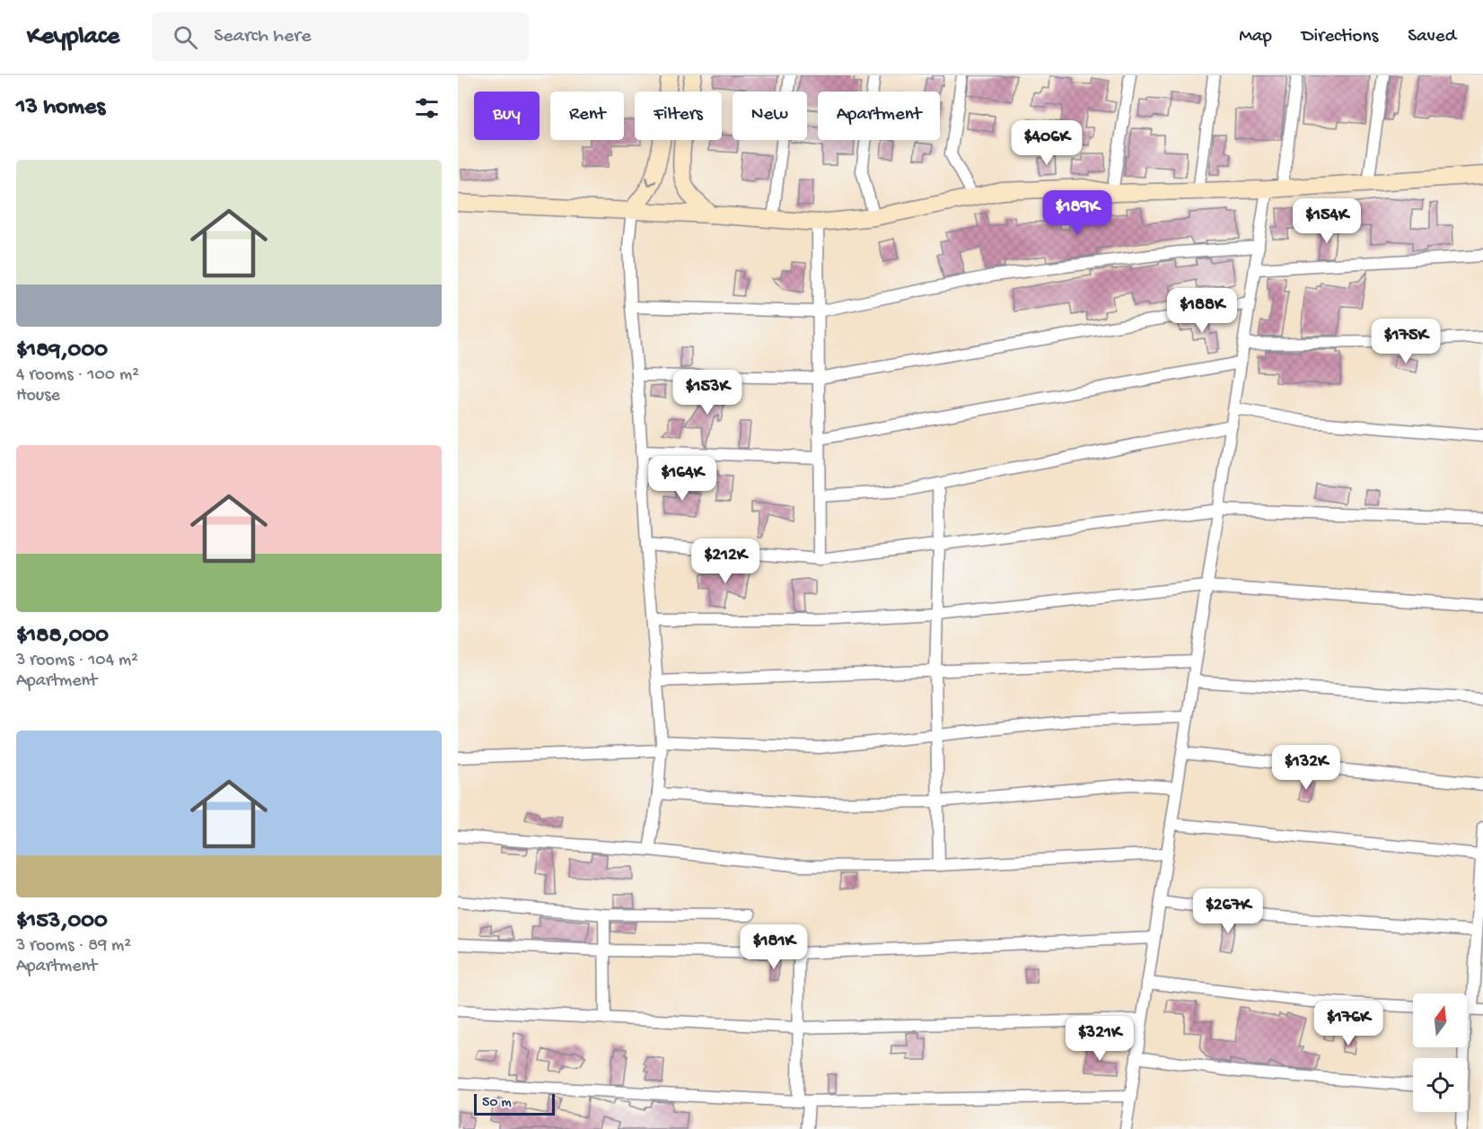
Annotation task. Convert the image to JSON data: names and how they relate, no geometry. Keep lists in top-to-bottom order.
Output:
{
  "scale_bar": "50 m",
  "north": "top",
  "page": {
    "header": "Keyplace",
    "search": "Search here",
    "nav": ["Map", "Directions", "Saved"],
    "heading": "13 homes",
    "chip": [
      "Buy",
      "Rent",
      "Filters",
      "New",
      "Apartment"
    ],
    "price": [
      "$406K",
      "$189K",
      "$154K",
      "$188K",
      "$175K",
      "$153K",
      "$164K",
      "$212K",
      "$132K",
      "$267K",
      "$181K",
      "$176K",
      "$321K"
    ],
    "list": [
      {
        "name": "$189,000",
        "note": "4 rooms · 100 m² · House"
      },
      {
        "name": "$188,000",
        "note": "3 rooms · 104 m² · Apartment"
      },
      {
        "name": "$153,000",
        "note": "3 rooms · 89 m² · Apartment"
      }
    ],
    "scale": "50 m"
  }
}
